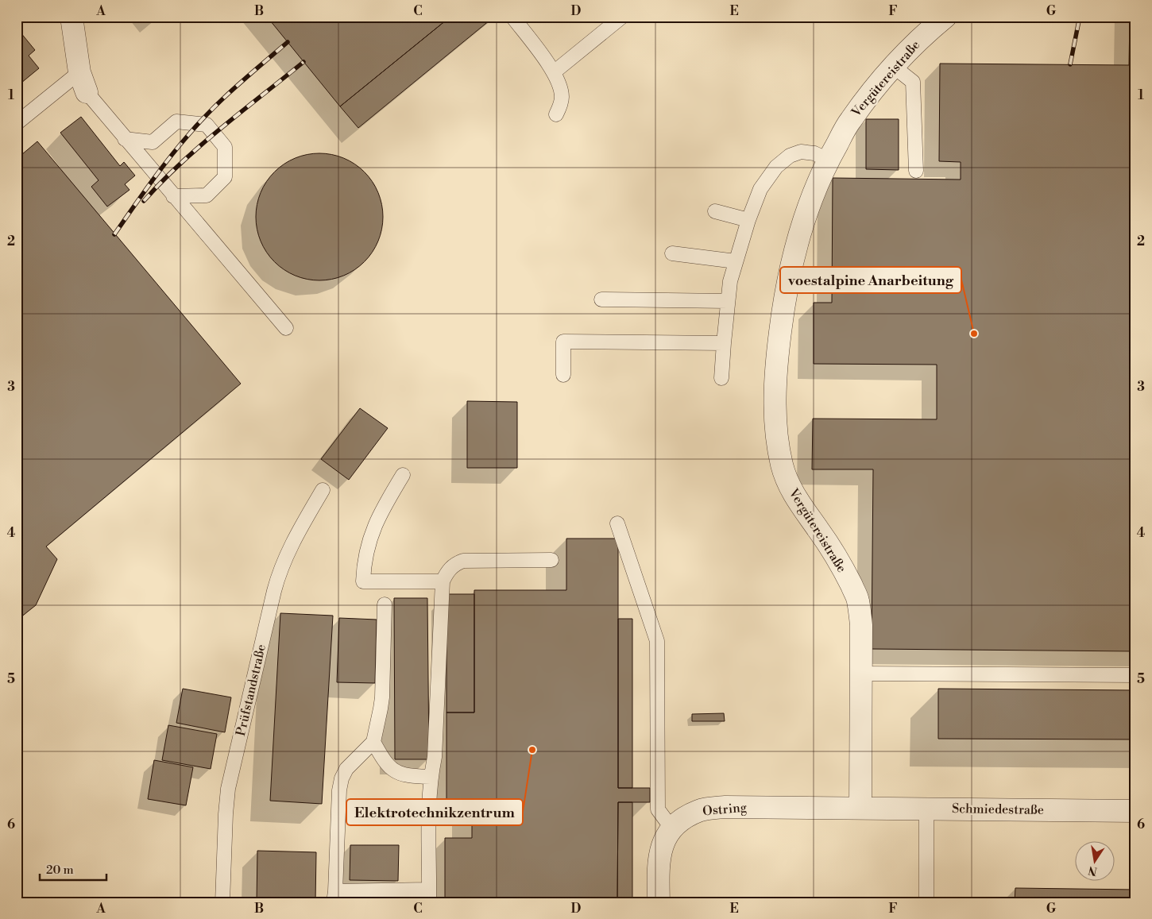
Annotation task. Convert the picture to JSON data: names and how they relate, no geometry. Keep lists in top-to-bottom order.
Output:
{
  "streets": {
    "street": ["Vergütereistraße", "Ostring", "Schmiedestraße"],
    "lane": ["Prüfstandstraße"]
  },
  "crossings": [
    ["Vergütereistraße", "Ostring"],
    ["Vergütereistraße", "Schmiedestraße"],
    ["Ostring", "Schmiedestraße"]
  ],
  "places": ["voestalpine Anarbeitung", "Elektrotechnikzentrum"],
  "scale_bar": "20 m",
  "north": "bottom",
  "grid": {
    "columns": [
      "A",
      "B",
      "C",
      "D",
      "E",
      "F",
      "G"
    ],
    "rows": [
      "1",
      "2",
      "3",
      "4",
      "5",
      "6"
    ]
  }
}
